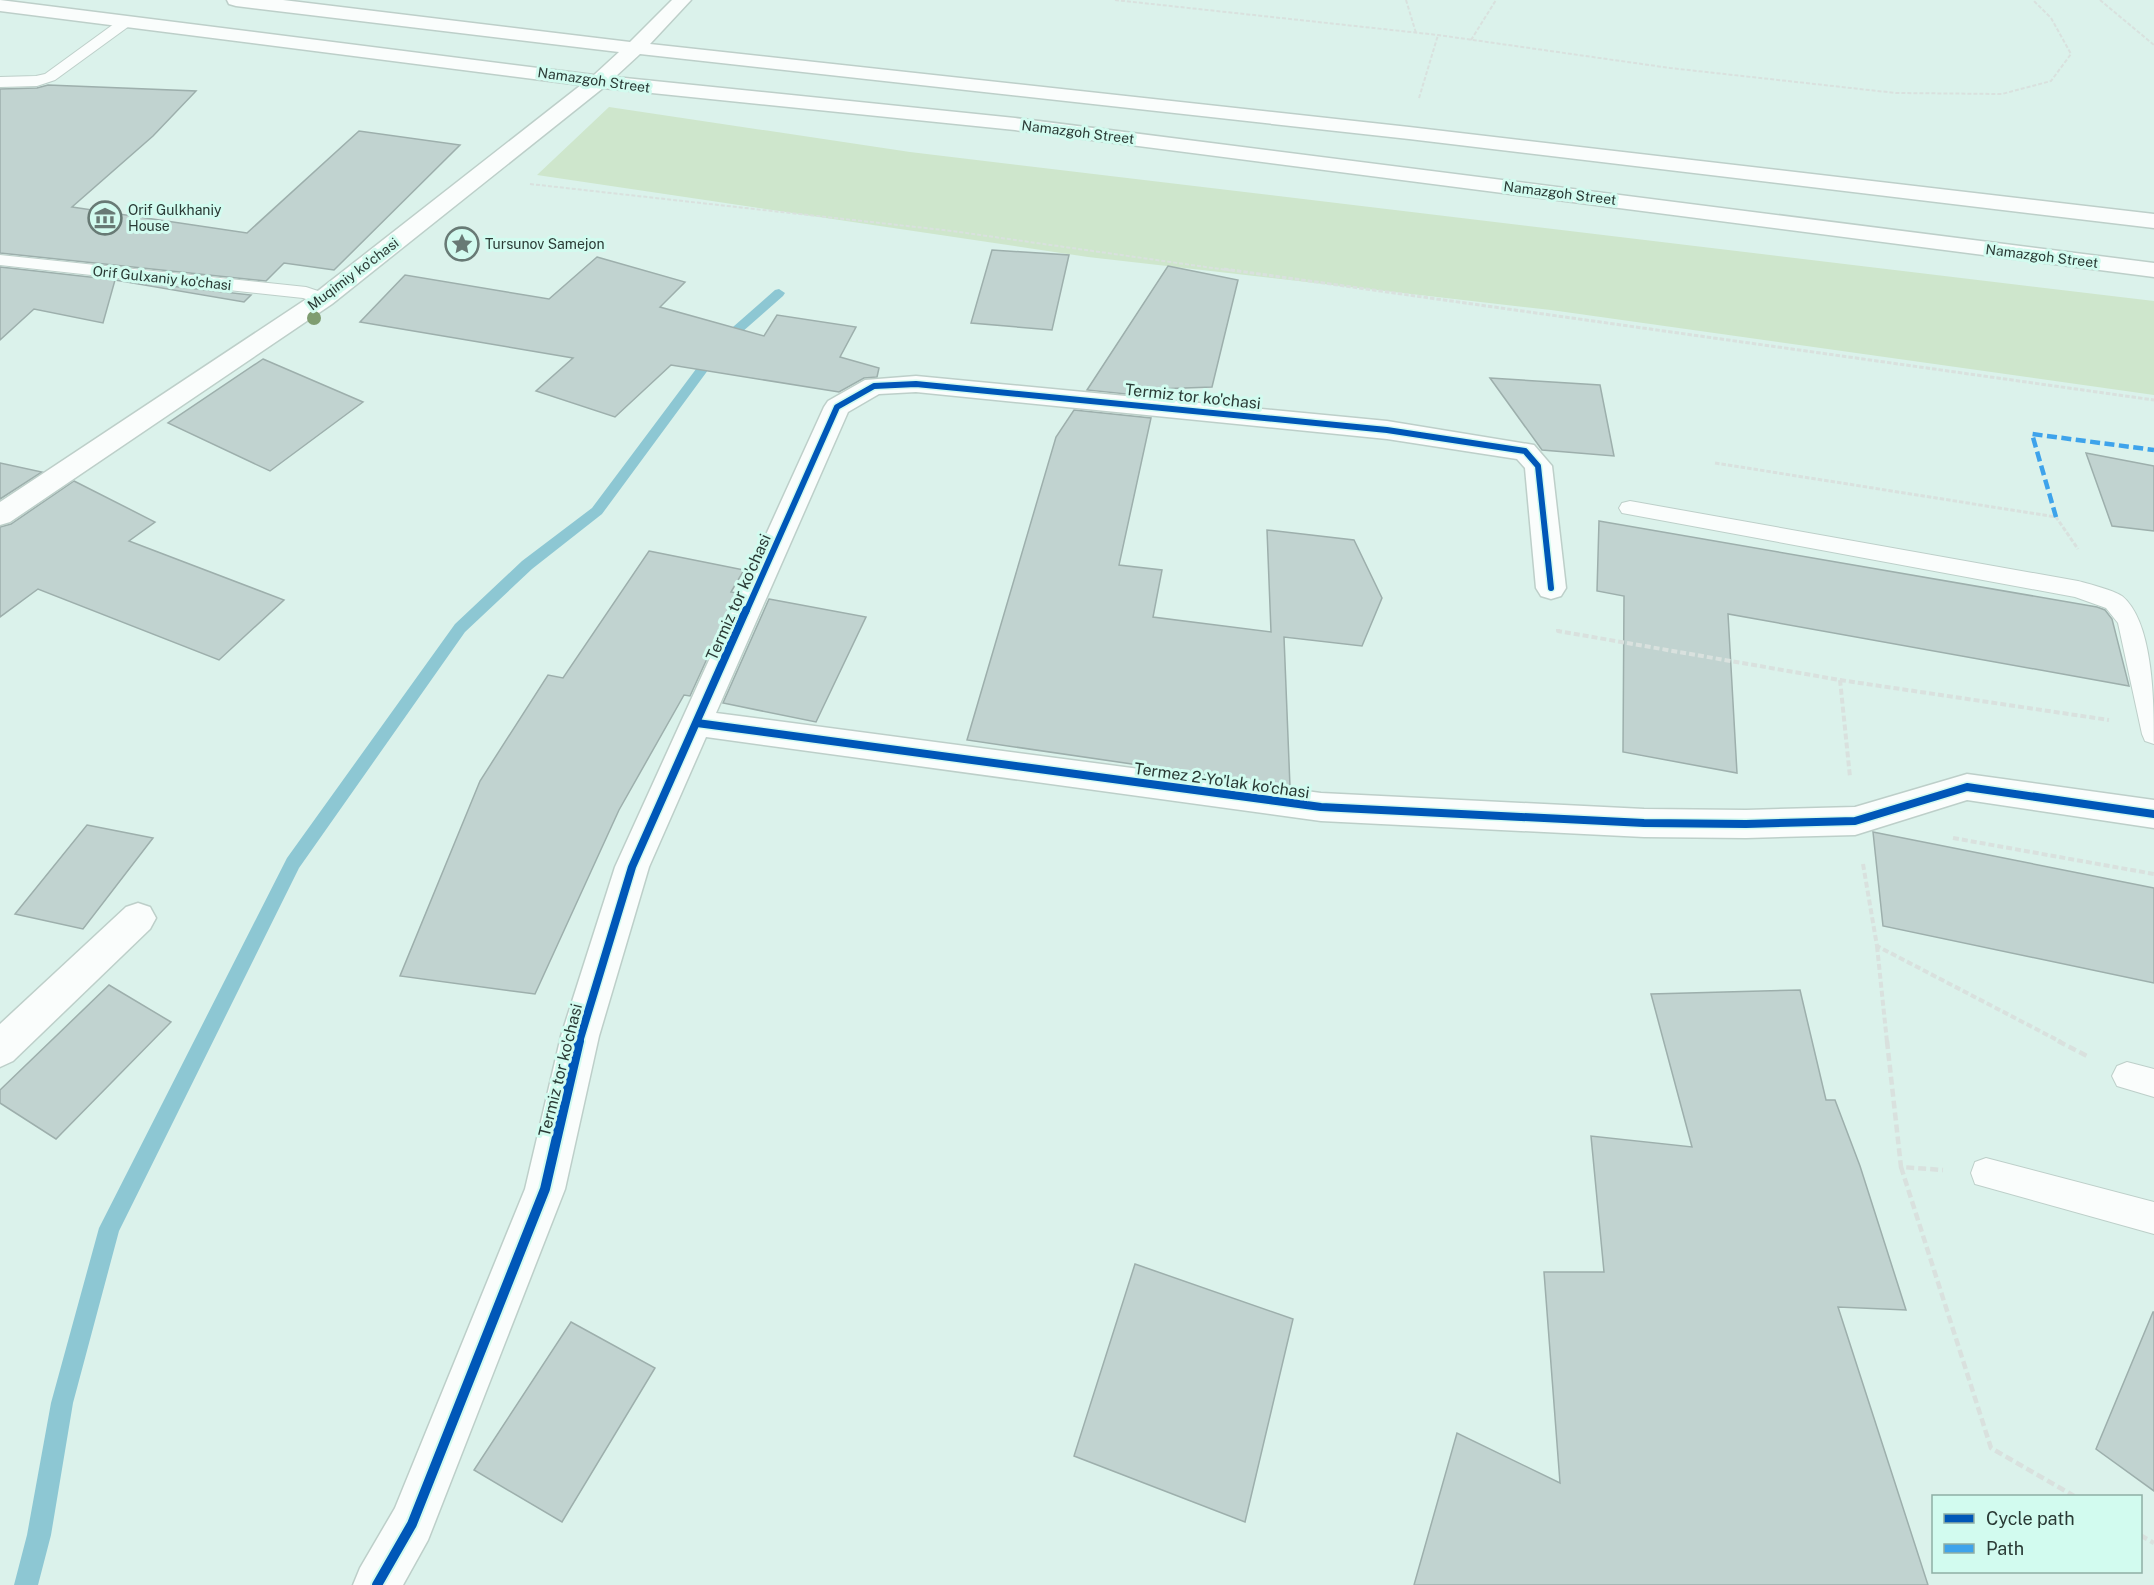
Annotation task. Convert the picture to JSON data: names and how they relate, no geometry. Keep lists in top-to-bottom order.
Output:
{
  "streets": {
    "main road": [
      "Namazgoh Street",
      "Muqimiy ko'chasi",
      "Termiz tor ko'chasi",
      "Termez 2-Yo'lak ko'chasi"
    ],
    "lane": ["Orif Gulxaniy ko'chasi"]
  },
  "crossings": [
    ["Namazgoh Street", "Muqimiy ko'chasi"],
    ["Muqimiy ko'chasi", "Orif Gulxaniy ko'chasi"],
    ["Termiz tor ko'chasi", "Termez 2-Yo'lak ko'chasi"]
  ],
  "places": {
    "museum": ["Orif Gulkhaniy House"],
    "place": ["Tursunov Samejon"]
  },
  "legend": ["Cycle path", "Path"]
}
